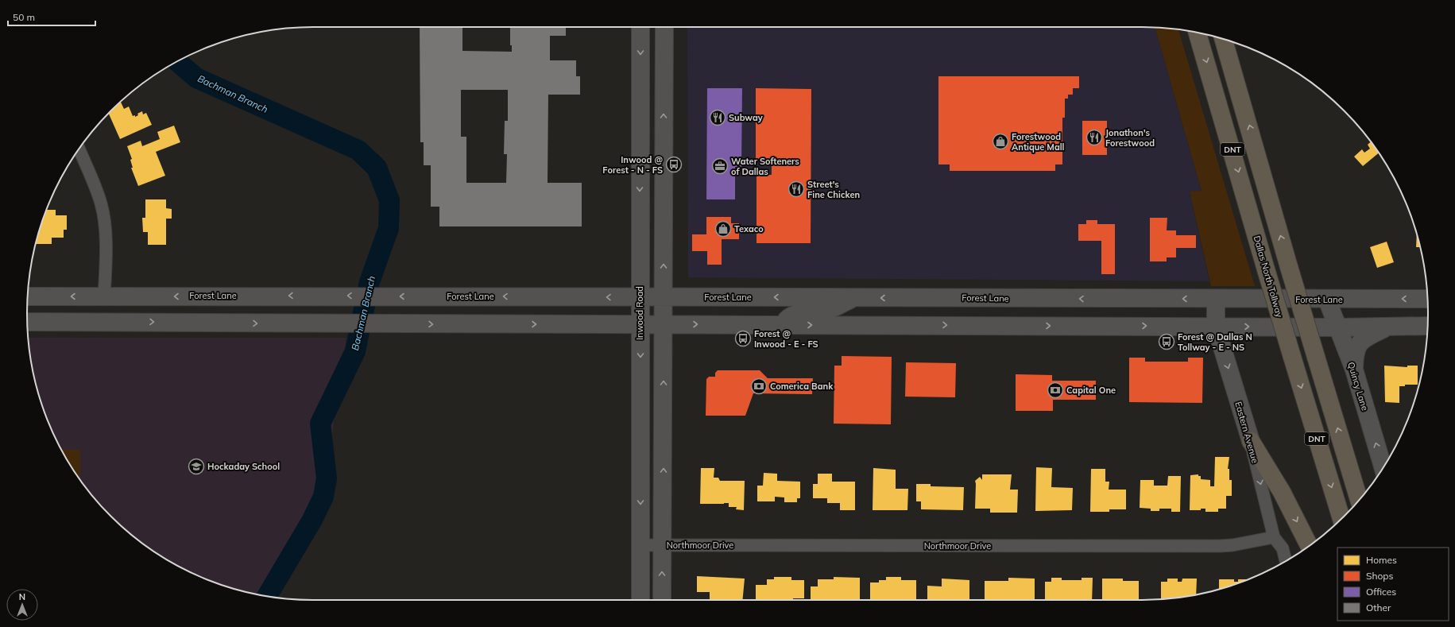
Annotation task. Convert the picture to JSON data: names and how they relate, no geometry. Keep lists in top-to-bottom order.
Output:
{
  "streets": {
    "highway": ["DNT", "Dallas North Tollway"],
    "main road": [
      "Forest Lane",
      "Inwood Road",
      "Quincy Lane",
      "Eastern Avenue"
    ],
    "street": ["Northmoor Drive"]
  },
  "crossings": [
    ["Forest Lane", "Inwood Road"],
    ["Forest Lane", "Quincy Lane"],
    ["Forest Lane", "Eastern Avenue"],
    ["Inwood Road", "Northmoor Drive"],
    ["Eastern Avenue", "Northmoor Drive"]
  ],
  "one_way": ["Quincy Lane", "Eastern Avenue"],
  "water": ["Bachman Branch"],
  "places": {
    "restaurant": ["Subway", "Jonathon's Forestwood", "Street's Fine Chicken"],
    "shop": ["Forestwood Antique Mall", "Texaco"],
    "bus stop": ["Inwood @ Forest - N - FS", "Forest @ Inwood - E - FS", "Forest @ Dallas N Tollway - E - NS"],
    "office": ["Water Softeners of Dallas"],
    "bank": ["Comerica Bank", "Capital One"],
    "school or university": ["Hockaday School"]
  },
  "legend": [
    "Homes",
    "Shops",
    "Offices",
    "Other"
  ],
  "scale_bar": "50 m",
  "north": "top"
}
